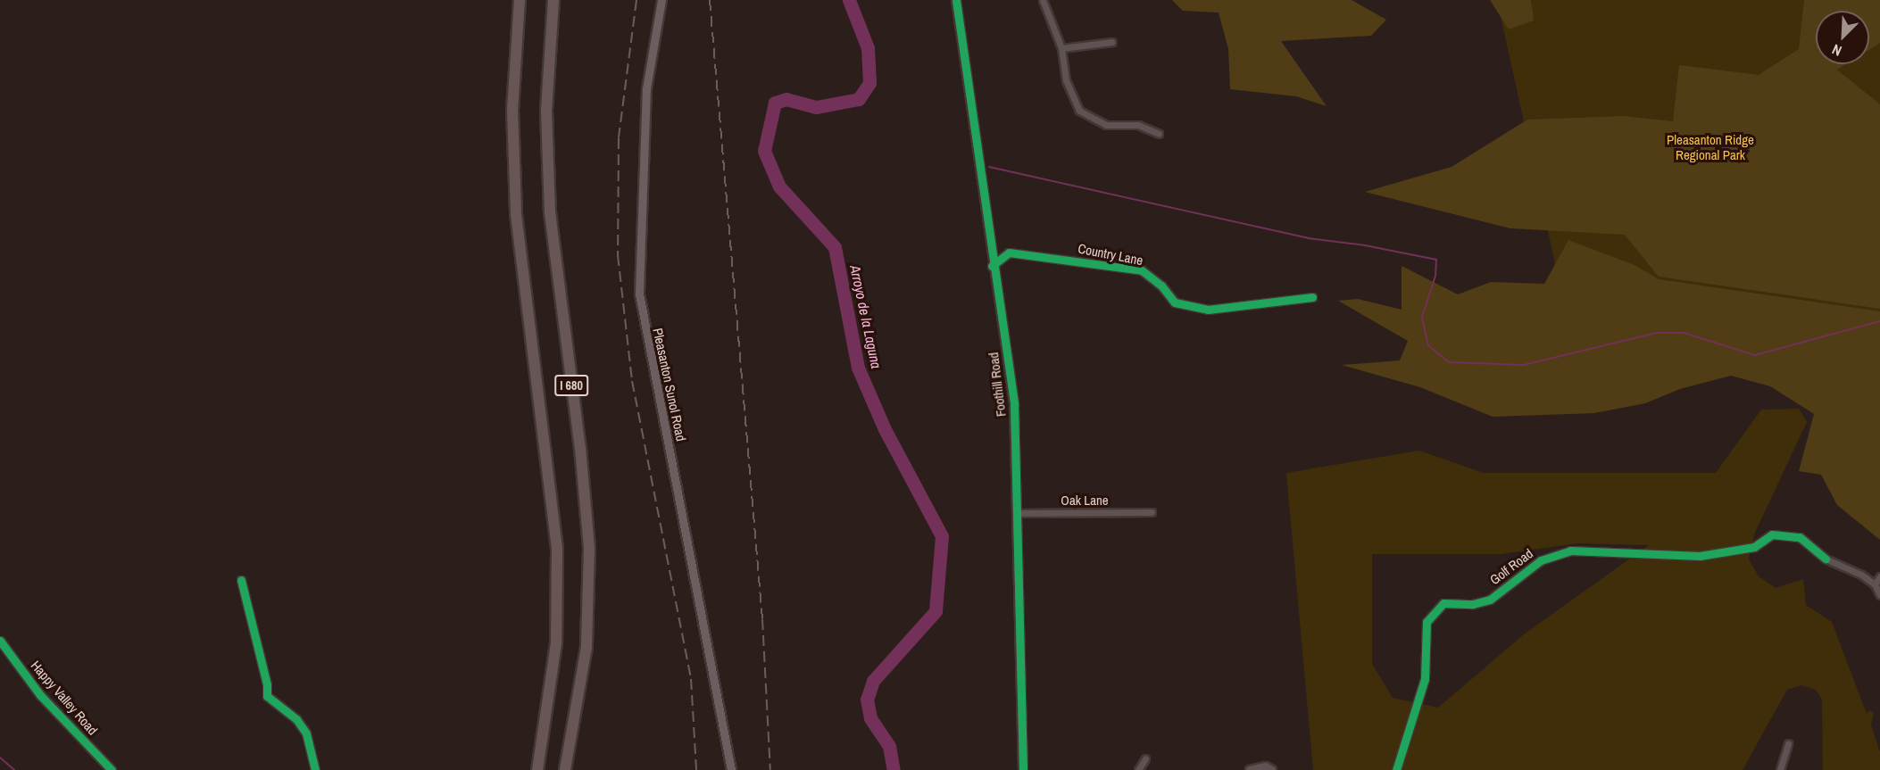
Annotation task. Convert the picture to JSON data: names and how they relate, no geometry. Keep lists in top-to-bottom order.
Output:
{
  "streets": {
    "highway": ["I 680"],
    "main road": ["Pleasanton Sunol Road"],
    "street": [
      "Country Lane",
      "Foothill Road",
      "Oak Lane",
      "Golf Road",
      "Happy Valley Road"
    ]
  },
  "crossings": [
    ["Country Lane", "Foothill Road"],
    ["Foothill Road", "Oak Lane"]
  ],
  "water": ["Arroyo de la Laguna"],
  "parks": ["Pleasanton Ridge Regional Park"],
  "north": "bottom left"
}
